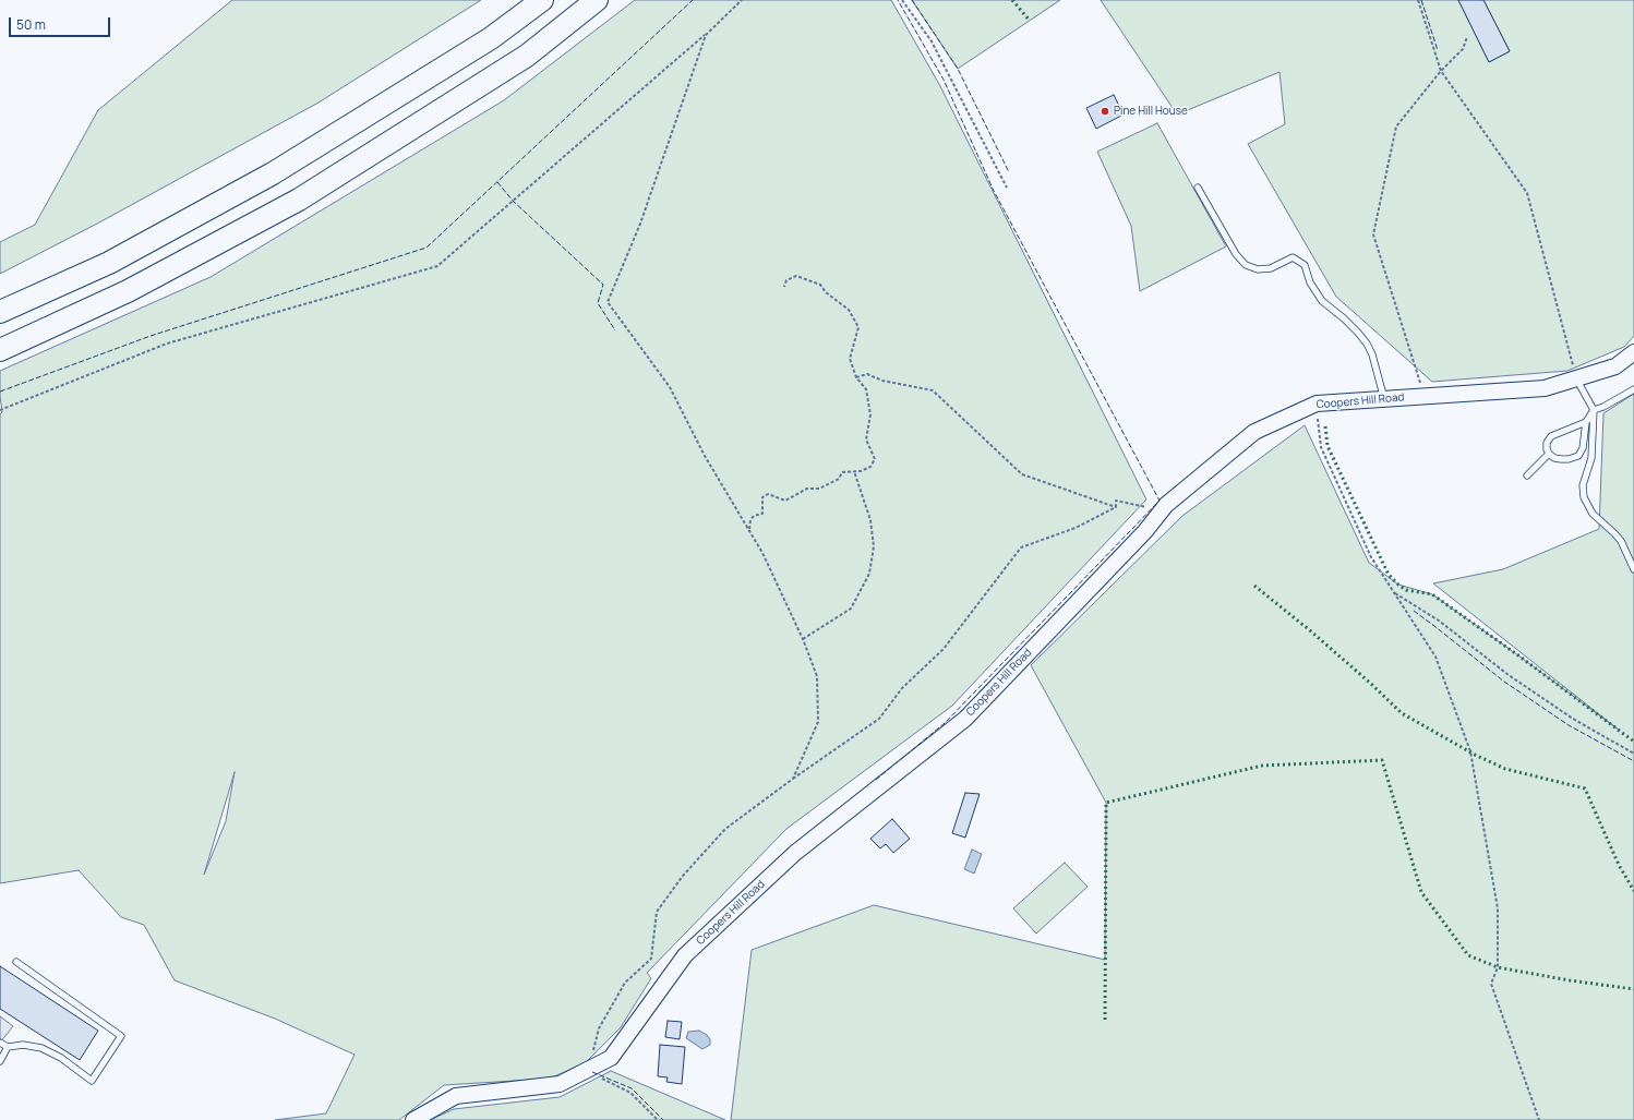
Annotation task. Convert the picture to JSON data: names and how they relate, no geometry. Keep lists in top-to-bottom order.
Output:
{
  "streets": {
    "street": ["Coopers Hill Road"]
  },
  "places": ["Pine Hill House"],
  "scale_bar": "50 m"
}
